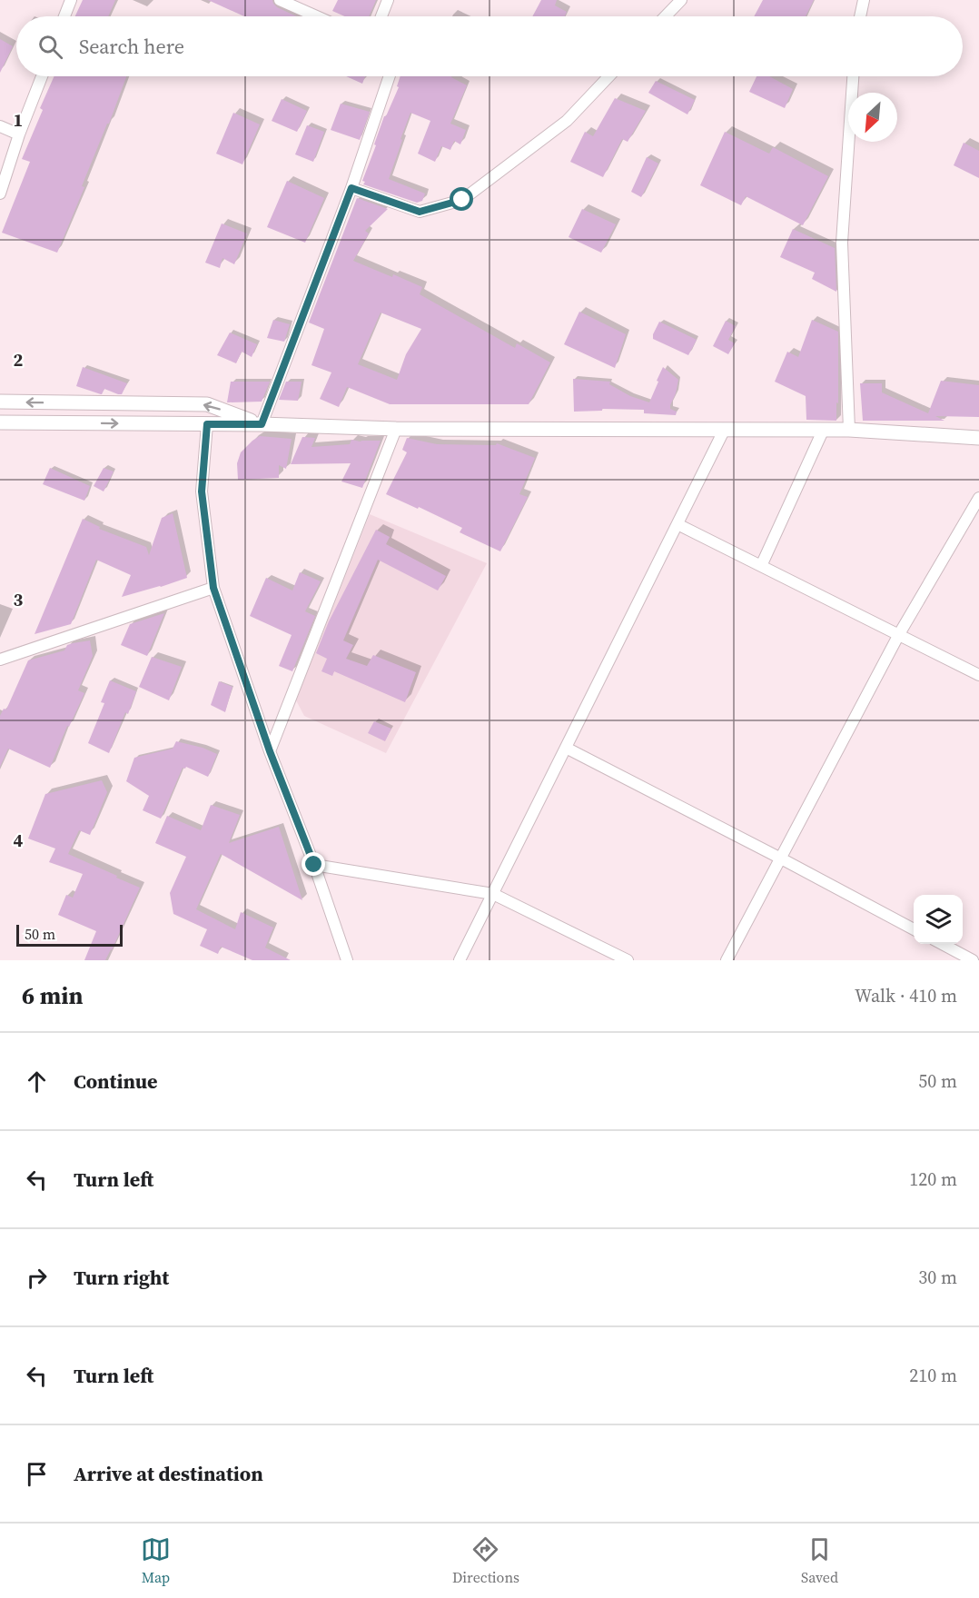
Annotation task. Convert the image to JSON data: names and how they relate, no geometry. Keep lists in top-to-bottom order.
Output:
{
  "scale_bar": "50 m",
  "north": "bottom left",
  "page": {
    "search": "Search here",
    "scale": "50 m",
    "heading": ["6 min", "Walk · 410 m"],
    "list": [
      ["Continue", "50 m"],
      ["Turn left", "120 m"],
      ["Turn right", "30 m"],
      ["Turn left", "210 m"],
      "Arrive at destination"
    ],
    "nav": ["Map", "Directions", "Saved"]
  },
  "grid": {
    "rows": [
      "1",
      "2",
      "3",
      "4"
    ]
  }
}
